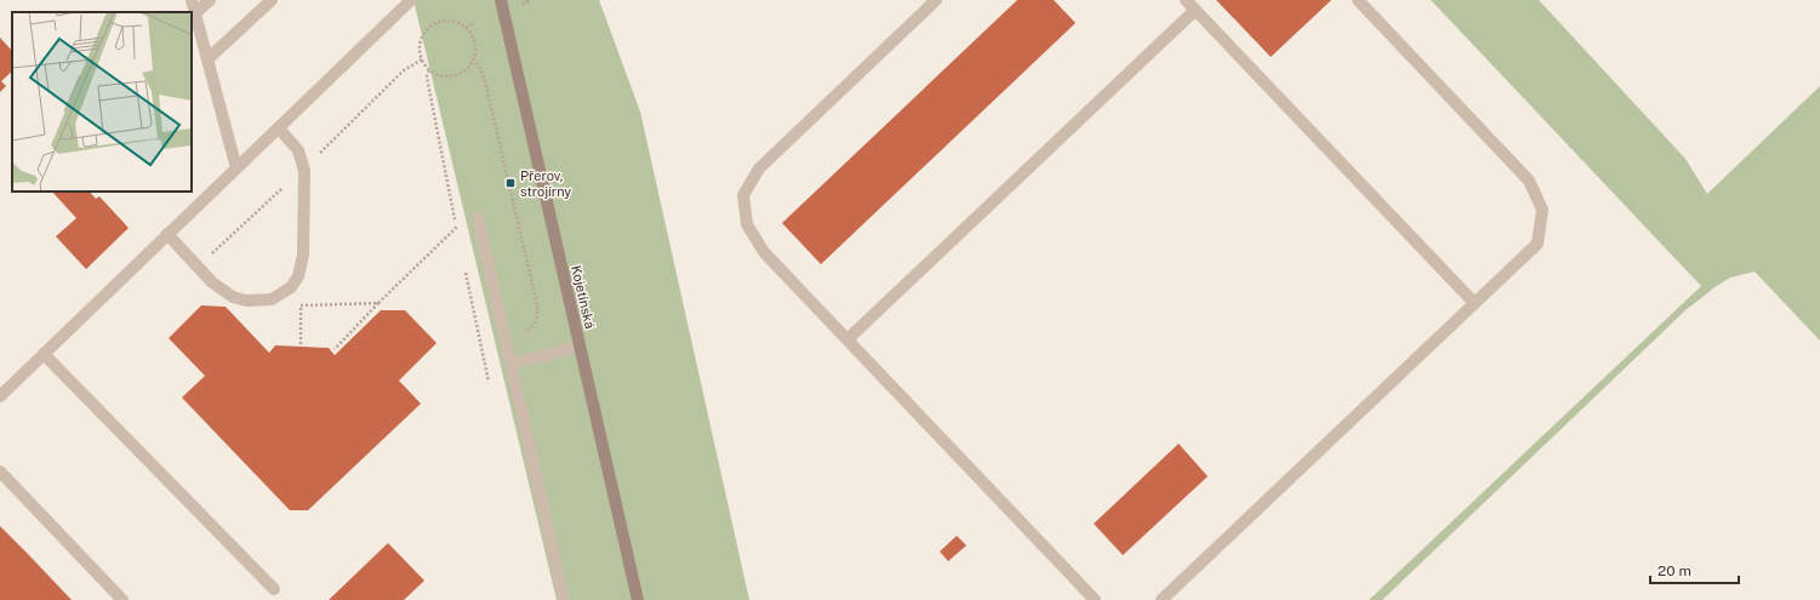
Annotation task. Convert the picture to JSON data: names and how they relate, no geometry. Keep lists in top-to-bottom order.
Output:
{
  "streets": {
    "main road": ["Kojetínská"]
  },
  "places": {
    "transit": ["Přerov, strojírny"]
  },
  "scale_bar": "20 m"
}
